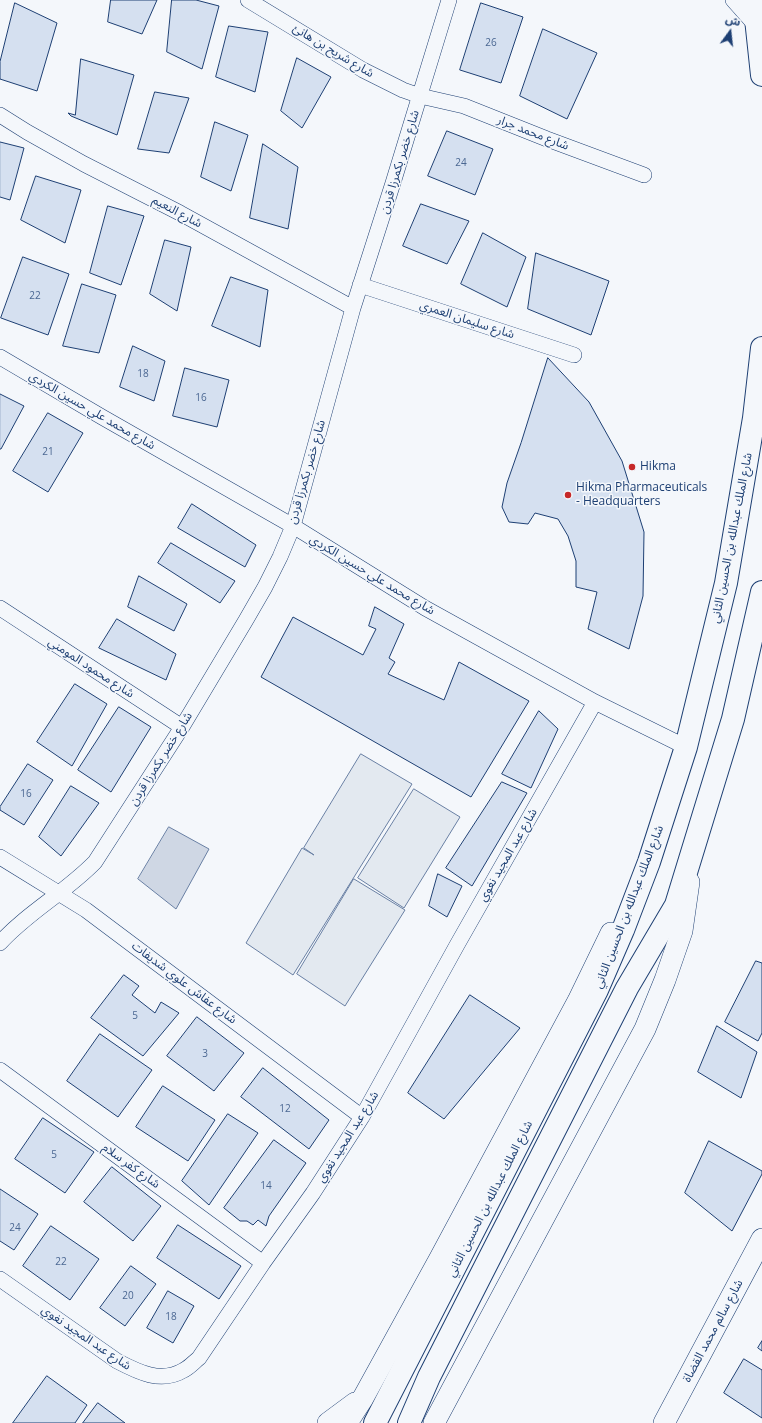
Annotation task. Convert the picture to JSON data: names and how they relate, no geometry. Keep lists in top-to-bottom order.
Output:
{
  "streets": {
    "highway": ["شارع الملك عبدالله بن الحسين الثاني"],
    "main road": ["شارع سالم محمد القضاة"],
    "street": [
      "شارع شريح بن هانئ",
      "شارع محمد جرار",
      "شارع خضر بكمرزا قردن",
      "شارع النعيم",
      "شارع سليمان العمري",
      "شارع محمد علي حسين الكردي",
      "شارع محمود المومني",
      "شارع عبد المجيد نغوي",
      "شارع عفاش علوي شديفات",
      "شارع كفر سلام"
    ]
  },
  "crossings": [
    ["شارع شريح بن هانئ", "شارع محمد جرار"],
    ["شارع شريح بن هانئ", "شارع خضر بكمرزا قردن"],
    ["شارع محمد جرار", "شارع خضر بكمرزا قردن"],
    ["شارع خضر بكمرزا قردن", "شارع النعيم"],
    ["شارع خضر بكمرزا قردن", "شارع سليمان العمري"],
    ["شارع خضر بكمرزا قردن", "شارع محمد علي حسين الكردي"],
    ["شارع خضر بكمرزا قردن", "شارع محمود المومني"],
    ["شارع خضر بكمرزا قردن", "شارع عفاش علوي شديفات"],
    ["شارع محمد علي حسين الكردي", "شارع الملك عبدالله بن الحسين الثاني"],
    ["شارع محمد علي حسين الكردي", "شارع عبد المجيد نغوي"],
    ["شارع عبد المجيد نغوي", "شارع عفاش علوي شديفات"],
    ["شارع عبد المجيد نغوي", "شارع كفر سلام"]
  ],
  "places": ["Hikma", "Hikma Pharmaceuticals - Headquarters"],
  "house_numbers": [
    "26",
    "24",
    "22",
    "18",
    "16",
    "21",
    "16",
    "5",
    "3",
    "12",
    "5",
    "14",
    "24",
    "22",
    "20",
    "18"
  ],
  "north": "top"
}
